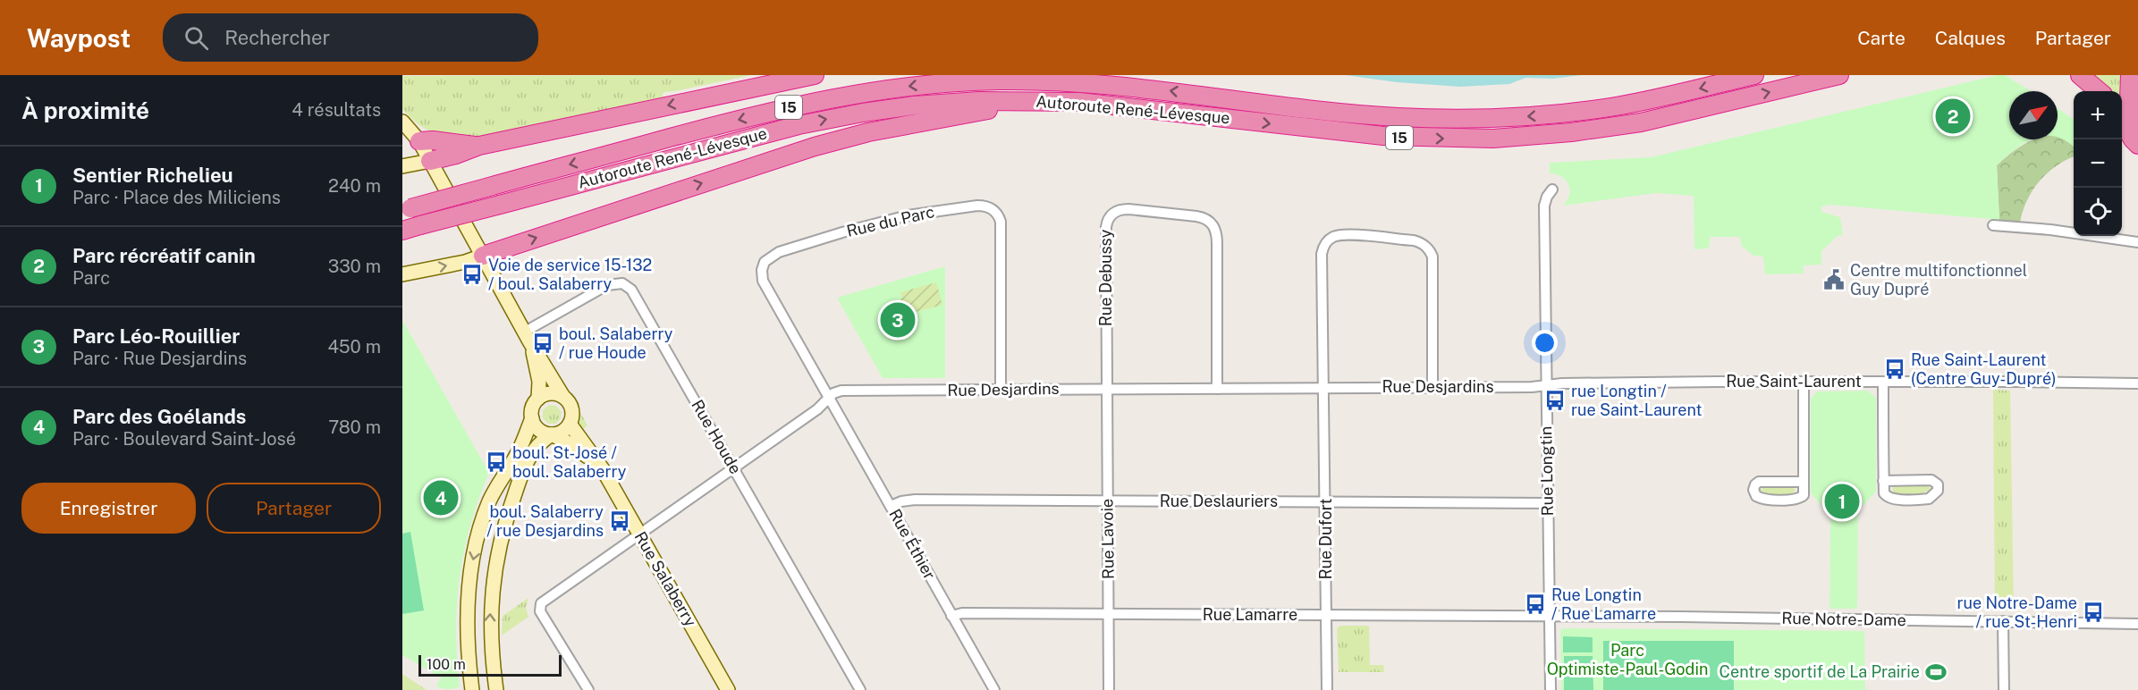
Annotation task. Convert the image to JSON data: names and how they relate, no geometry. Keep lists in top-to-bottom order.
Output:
{
  "streets": {
    "highway": ["15", "Autoroute René-Lévesque"],
    "street": [
      "Rue du Parc",
      "Rue Debussy",
      "Rue Saint-Laurent",
      "Rue Desjardins",
      "Rue Houde",
      "Rue Longtin",
      "Rue Deslauriers",
      "Rue Lavoie",
      "Rue Dufort",
      "Rue Éthier",
      "Rue Salaberry",
      "Rue Lamarre",
      "Rue Notre-Dame"
    ]
  },
  "crossings": [
    ["Rue du Parc", "Rue Desjardins"],
    ["Rue du Parc", "Rue Éthier"],
    ["Rue Debussy", "Rue Desjardins"],
    ["Rue Debussy", "Rue Lavoie"],
    ["Rue Saint-Laurent", "Rue Desjardins"],
    ["Rue Saint-Laurent", "Rue Longtin"],
    ["Rue Desjardins", "Rue Houde"],
    ["Rue Desjardins", "Rue Longtin"],
    ["Rue Desjardins", "Rue Lavoie"],
    ["Rue Desjardins", "Rue Dufort"],
    ["Rue Desjardins", "Rue Éthier"],
    ["Rue Desjardins", "Rue Salaberry"],
    ["Rue Longtin", "Rue Deslauriers"],
    ["Rue Longtin", "Rue Lamarre"],
    ["Rue Longtin", "Rue Notre-Dame"],
    ["Rue Deslauriers", "Rue Lavoie"],
    ["Rue Deslauriers", "Rue Dufort"],
    ["Rue Deslauriers", "Rue Éthier"],
    ["Rue Lavoie", "Rue Lamarre"],
    ["Rue Dufort", "Rue Lamarre"],
    ["Rue Éthier", "Rue Lamarre"],
    ["Rue Lamarre", "Rue Notre-Dame"]
  ],
  "parks": ["Parc Optimiste-Paul-Godin"],
  "places": {
    "bus stop": [
      "Voie de service 15-132 / boul. Salaberry",
      "boul. Salaberry / rue Houde",
      "Rue Saint-Laurent (Centre Guy-Dupré)",
      "rue Longtin / rue Saint-Laurent",
      "boul. St-José / boul. Salaberry",
      "boul. Salaberry / rue Desjardins",
      "Rue Longtin / Rue Lamarre",
      "rue Notre-Dame / rue St-Henri"
    ],
    "public building": ["Centre multifonctionnel Guy Dupré"],
    "sports": ["Centre sportif de La Prairie"]
  },
  "scale_bar": "100 m",
  "north": "top right",
  "page": {
    "header": "Waypost",
    "search": "Rechercher",
    "nav": ["Carte", "Calques", "Partager"],
    "heading": ["À proximité", "4 résultats"],
    "map_buttons": ["+", "−"],
    "pins": [
      "2",
      "3",
      "4",
      "1"
    ],
    "list": [
      {
        "mark": "1",
        "name": "Sentier Richelieu",
        "note": "Parc · Place des Miliciens",
        "value": "240 m"
      },
      {
        "mark": "2",
        "name": "Parc récréatif canin",
        "note": "Parc",
        "value": "330 m"
      },
      {
        "mark": "3",
        "name": "Parc Léo-Rouillier",
        "note": "Parc · Rue Desjardins",
        "value": "450 m"
      },
      {
        "mark": "4",
        "name": "Parc des Goélands",
        "note": "Parc · Boulevard Saint-José",
        "value": "780 m"
      }
    ],
    "buttons": ["Enregistrer", "Partager"],
    "scale": "100 m"
  }
}
